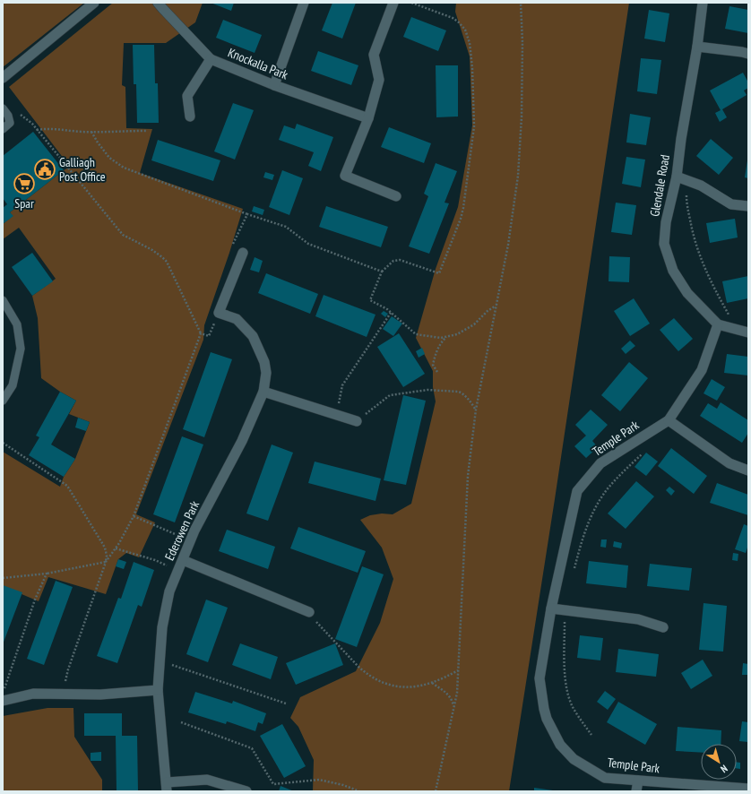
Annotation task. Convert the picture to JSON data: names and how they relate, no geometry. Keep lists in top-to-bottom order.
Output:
{
  "streets": {
    "street": [
      "Knockalla Park",
      "Glendale Road",
      "Temple Park",
      "Ederowen Park"
    ]
  },
  "crossings": [
    ["Glendale Road", "Temple Park"]
  ],
  "places": {
    "public building": ["Galliagh Post Office"],
    "supermarket": ["Spar"]
  },
  "north": "bottom right"
}
